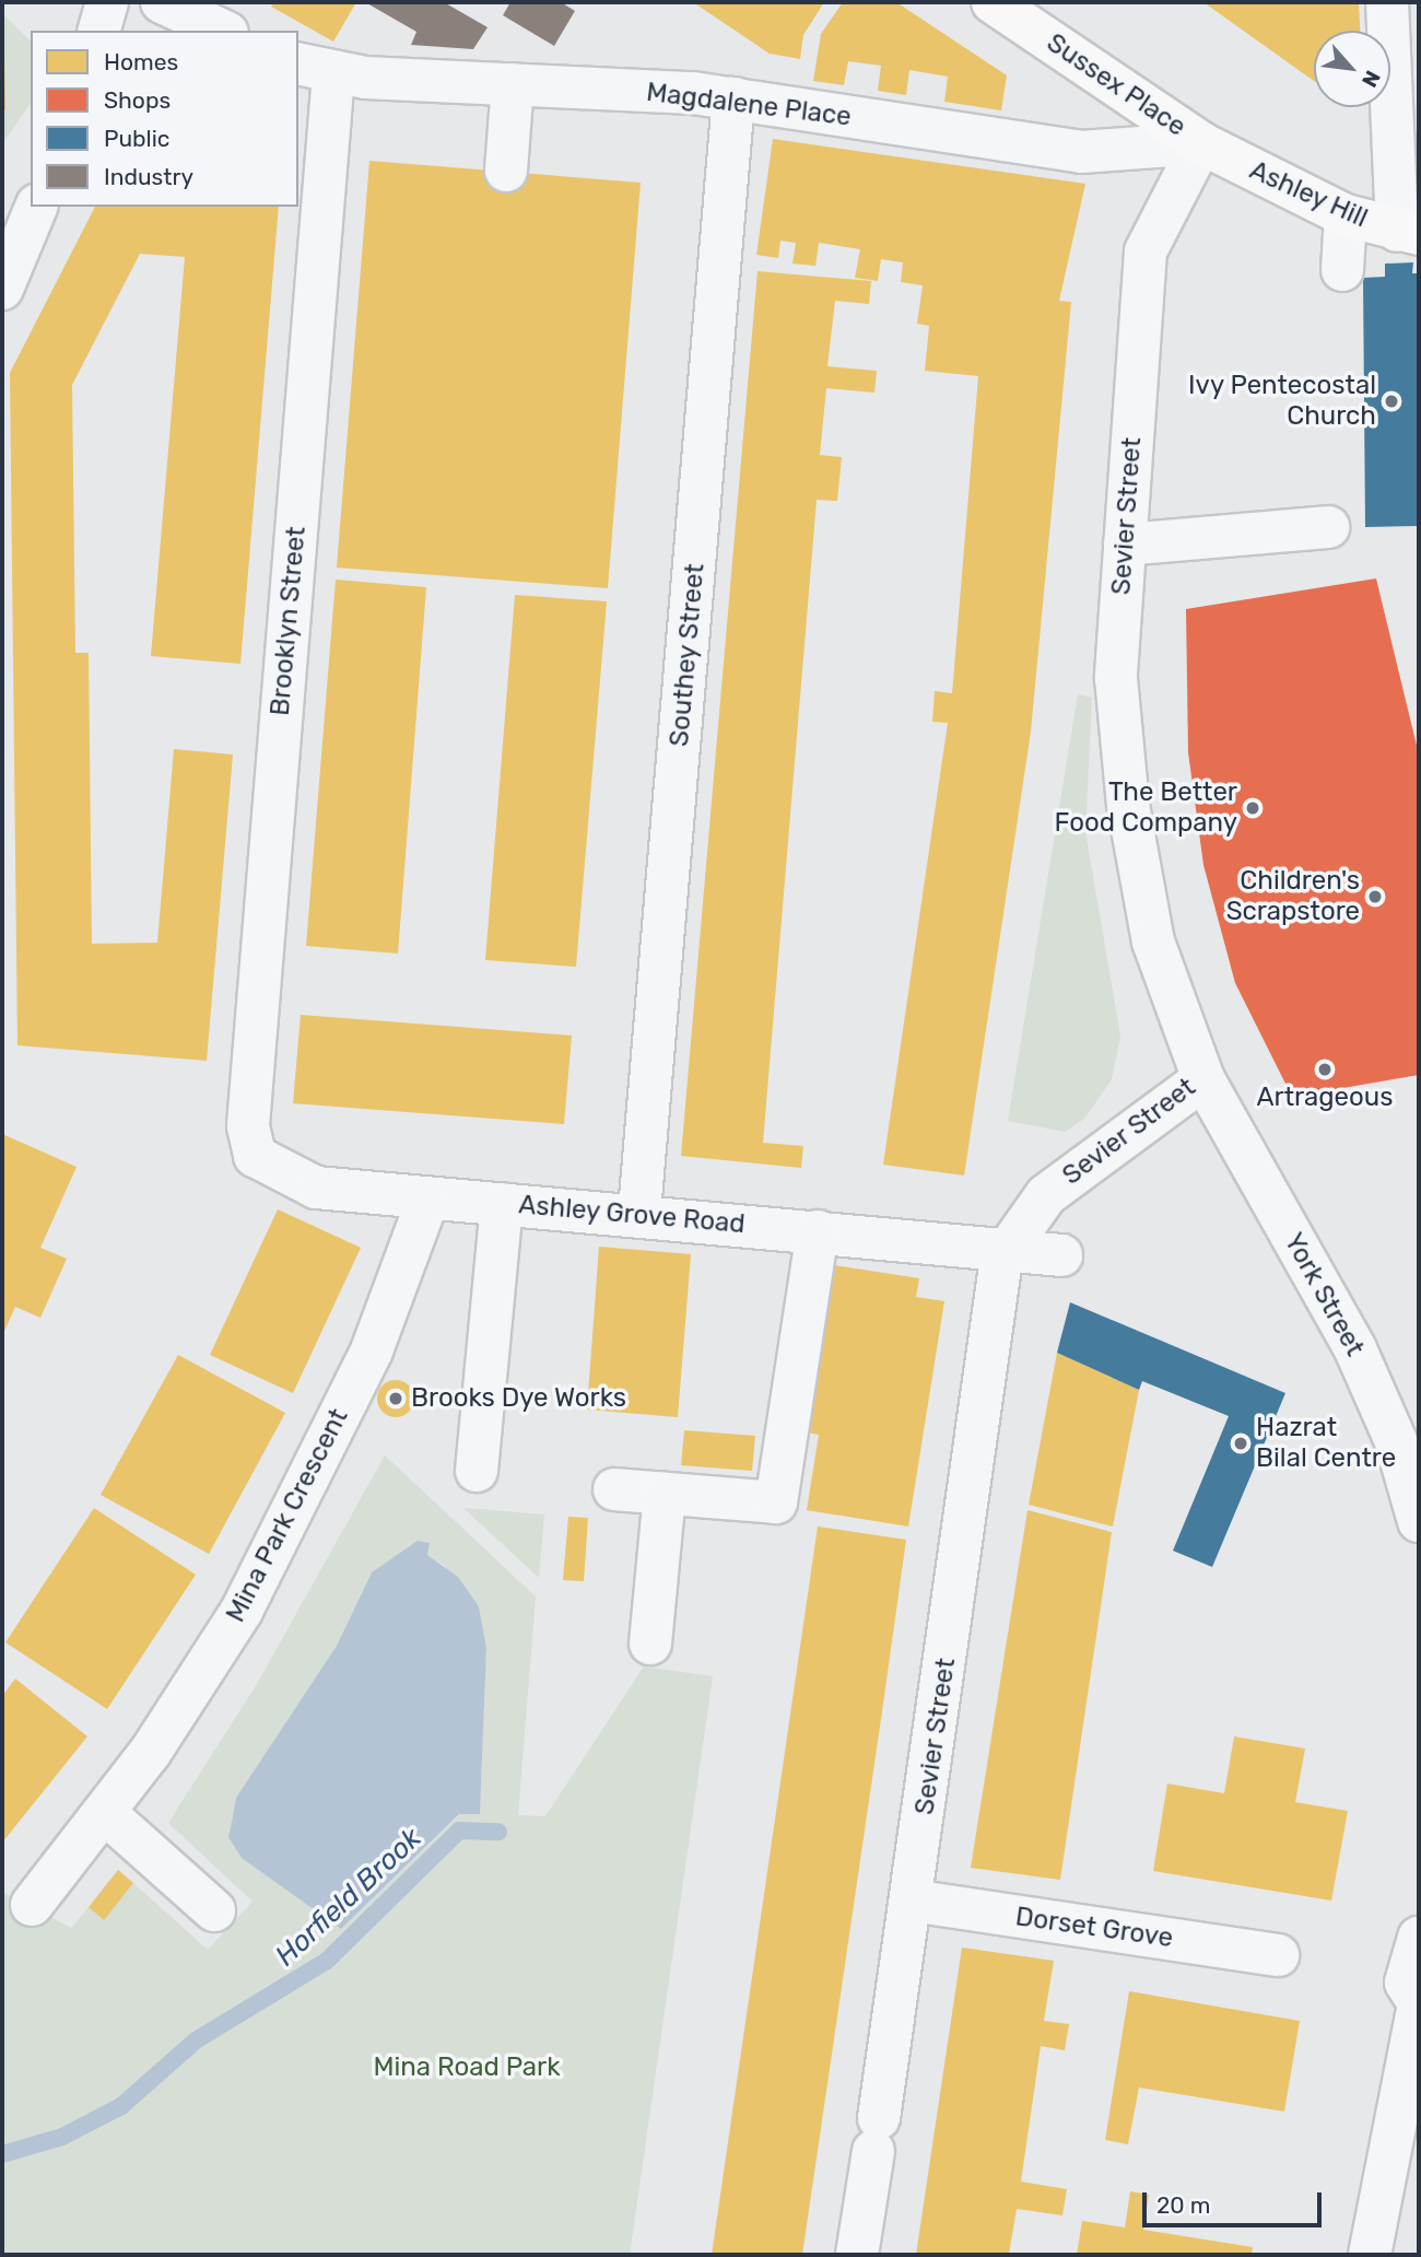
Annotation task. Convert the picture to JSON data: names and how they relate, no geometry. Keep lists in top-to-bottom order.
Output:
{
  "streets": {
    "main road": ["Sussex Place", "Ashley Hill"],
    "street": [
      "Magdalene Place",
      "Sevier Street",
      "Brooklyn Street",
      "Southey Street",
      "Ashley Grove Road",
      "York Street",
      "Mina Park Crescent",
      "Dorset Grove"
    ]
  },
  "crossings": [
    ["Sussex Place", "Magdalene Place"],
    ["Sussex Place", "Ashley Hill"],
    ["Sussex Place", "Sevier Street"],
    ["Magdalene Place", "Ashley Hill"],
    ["Magdalene Place", "Sevier Street"],
    ["Magdalene Place", "Brooklyn Street"],
    ["Magdalene Place", "Southey Street"],
    ["Ashley Hill", "Sevier Street"],
    ["Sevier Street", "Ashley Grove Road"],
    ["Sevier Street", "York Street"],
    ["Sevier Street", "Dorset Grove"],
    ["Brooklyn Street", "Ashley Grove Road"],
    ["Southey Street", "Ashley Grove Road"],
    ["Ashley Grove Road", "Mina Park Crescent"]
  ],
  "water": ["Horfield Brook"],
  "parks": ["Mina Road Park"],
  "places": [
    "Ivy Pentecostal Church",
    "The Better Food Company",
    "Children's Scrapstore",
    "Artrageous",
    "Brooks Dye Works",
    "Hazrat Bilal Centre"
  ],
  "legend": [
    "Homes",
    "Shops",
    "Public",
    "Industry"
  ],
  "scale_bar": "20 m",
  "north": "bottom right"
}
